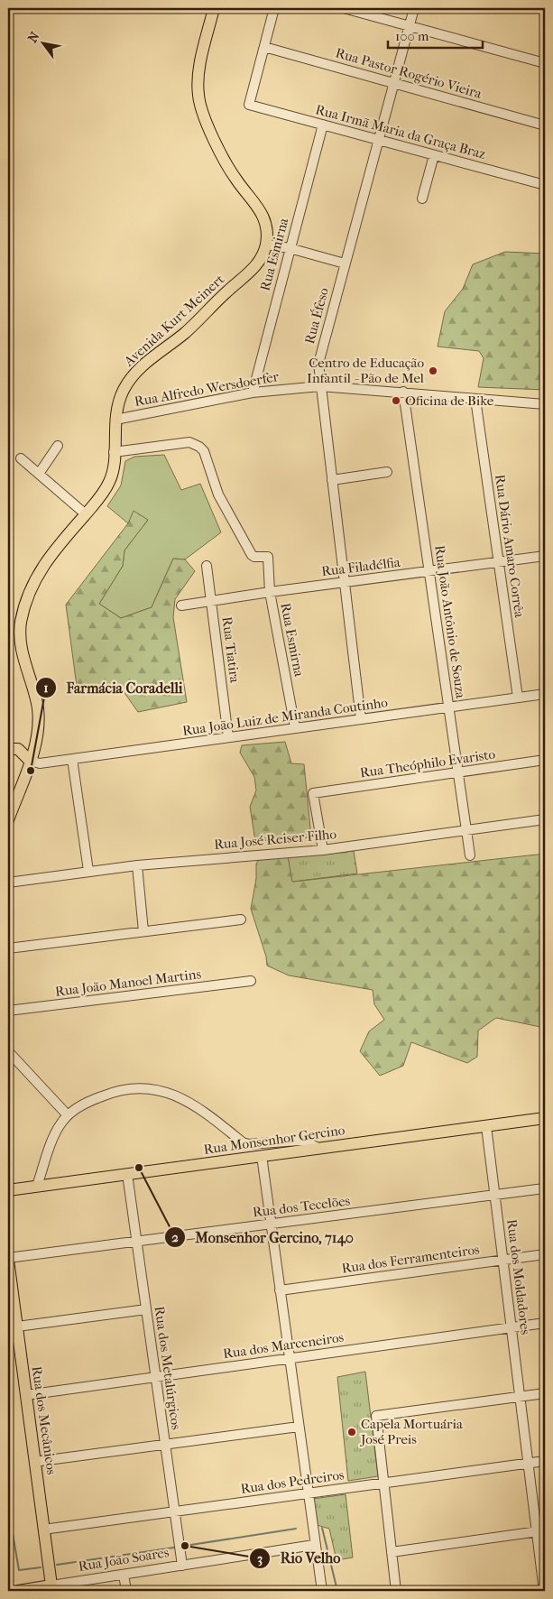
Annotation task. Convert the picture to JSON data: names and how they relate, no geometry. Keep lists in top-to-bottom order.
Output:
{
  "streets": {
    "main road": [
      "Avenida Kurt Meinert",
      "Rua Monsenhor Gercino",
      "Rua dos Mecânicos",
      "Rua João Soares"
    ],
    "street": [
      "Rua Pastor Rogério Vieira",
      "Rua Irmã Maria da Graça Braz",
      "Rua Esmirna",
      "Rua Éfeso",
      "Rua Alfredo Wersdoerfer",
      "Rua Dário Amaro Corrêa",
      "Rua Filadélfia",
      "Rua João Antônio de Souza",
      "Rua Tiatira",
      "Rua João Luiz de Miranda Coutinho",
      "Rua Theóphilo Evaristo",
      "Rua José Reiser Filho",
      "Rua João Manoel Martins",
      "Rua dos Tecelões",
      "Rua dos Ferramenteiros",
      "Rua dos Moldadores",
      "Rua dos Marceneiros",
      "Rua dos Metalúrgicos",
      "Rua dos Pedreiros"
    ]
  },
  "crossings": [
    ["Rua Pastor Rogério Vieira", "Rua Irmã Maria da Graça Braz"],
    ["Rua Pastor Rogério Vieira", "Rua Éfeso"],
    ["Rua Irmã Maria da Graça Braz", "Rua Esmirna"],
    ["Rua Irmã Maria da Graça Braz", "Rua Éfeso"],
    ["Rua Esmirna", "Avenida Kurt Meinert"],
    ["Rua Esmirna", "Rua Alfredo Wersdoerfer"],
    ["Rua Esmirna", "Rua Filadélfia"],
    ["Rua Esmirna", "Rua João Luiz de Miranda Coutinho"],
    ["Rua Éfeso", "Rua Alfredo Wersdoerfer"],
    ["Rua Éfeso", "Rua Filadélfia"],
    ["Rua Éfeso", "Rua João Luiz de Miranda Coutinho"],
    ["Avenida Kurt Meinert", "Rua Alfredo Wersdoerfer"],
    ["Avenida Kurt Meinert", "Rua João Luiz de Miranda Coutinho"],
    ["Rua Alfredo Wersdoerfer", "Rua Dário Amaro Corrêa"],
    ["Rua Alfredo Wersdoerfer", "Rua João Antônio de Souza"],
    ["Rua Dário Amaro Corrêa", "Rua Filadélfia"],
    ["Rua Dário Amaro Corrêa", "Rua João Luiz de Miranda Coutinho"],
    ["Rua Filadélfia", "Rua João Antônio de Souza"],
    ["Rua Filadélfia", "Rua Tiatira"],
    ["Rua João Antônio de Souza", "Rua João Luiz de Miranda Coutinho"],
    ["Rua João Antônio de Souza", "Rua Theóphilo Evaristo"],
    ["Rua João Antônio de Souza", "Rua José Reiser Filho"],
    ["Rua Tiatira", "Rua João Luiz de Miranda Coutinho"],
    ["Rua Theóphilo Evaristo", "Rua José Reiser Filho"],
    ["Rua Monsenhor Gercino", "Rua dos Moldadores"],
    ["Rua Monsenhor Gercino", "Rua dos Metalúrgicos"],
    ["Rua dos Tecelões", "Rua dos Moldadores"],
    ["Rua dos Tecelões", "Rua dos Metalúrgicos"],
    ["Rua dos Tecelões", "Rua dos Mecânicos"],
    ["Rua dos Ferramenteiros", "Rua dos Moldadores"],
    ["Rua dos Moldadores", "Rua dos Marceneiros"],
    ["Rua dos Moldadores", "Rua dos Pedreiros"],
    ["Rua dos Marceneiros", "Rua dos Metalúrgicos"],
    ["Rua dos Marceneiros", "Rua dos Mecânicos"],
    ["Rua dos Metalúrgicos", "Rua dos Pedreiros"],
    ["Rua dos Metalúrgicos", "Rua João Soares"],
    ["Rua dos Mecânicos", "Rua dos Pedreiros"],
    ["Rua dos Mecânicos", "Rua João Soares"]
  ],
  "places": [
    "Centro de Educação Infantil - Pão de Mel",
    "Oficina de Bike",
    "Farmácia Coradelli",
    "Monsenhor Gercino, 7140",
    "Capela Mortuária José Preis",
    "Rio Velho"
  ],
  "scale_bar": "100 m",
  "north": "top left"
}
